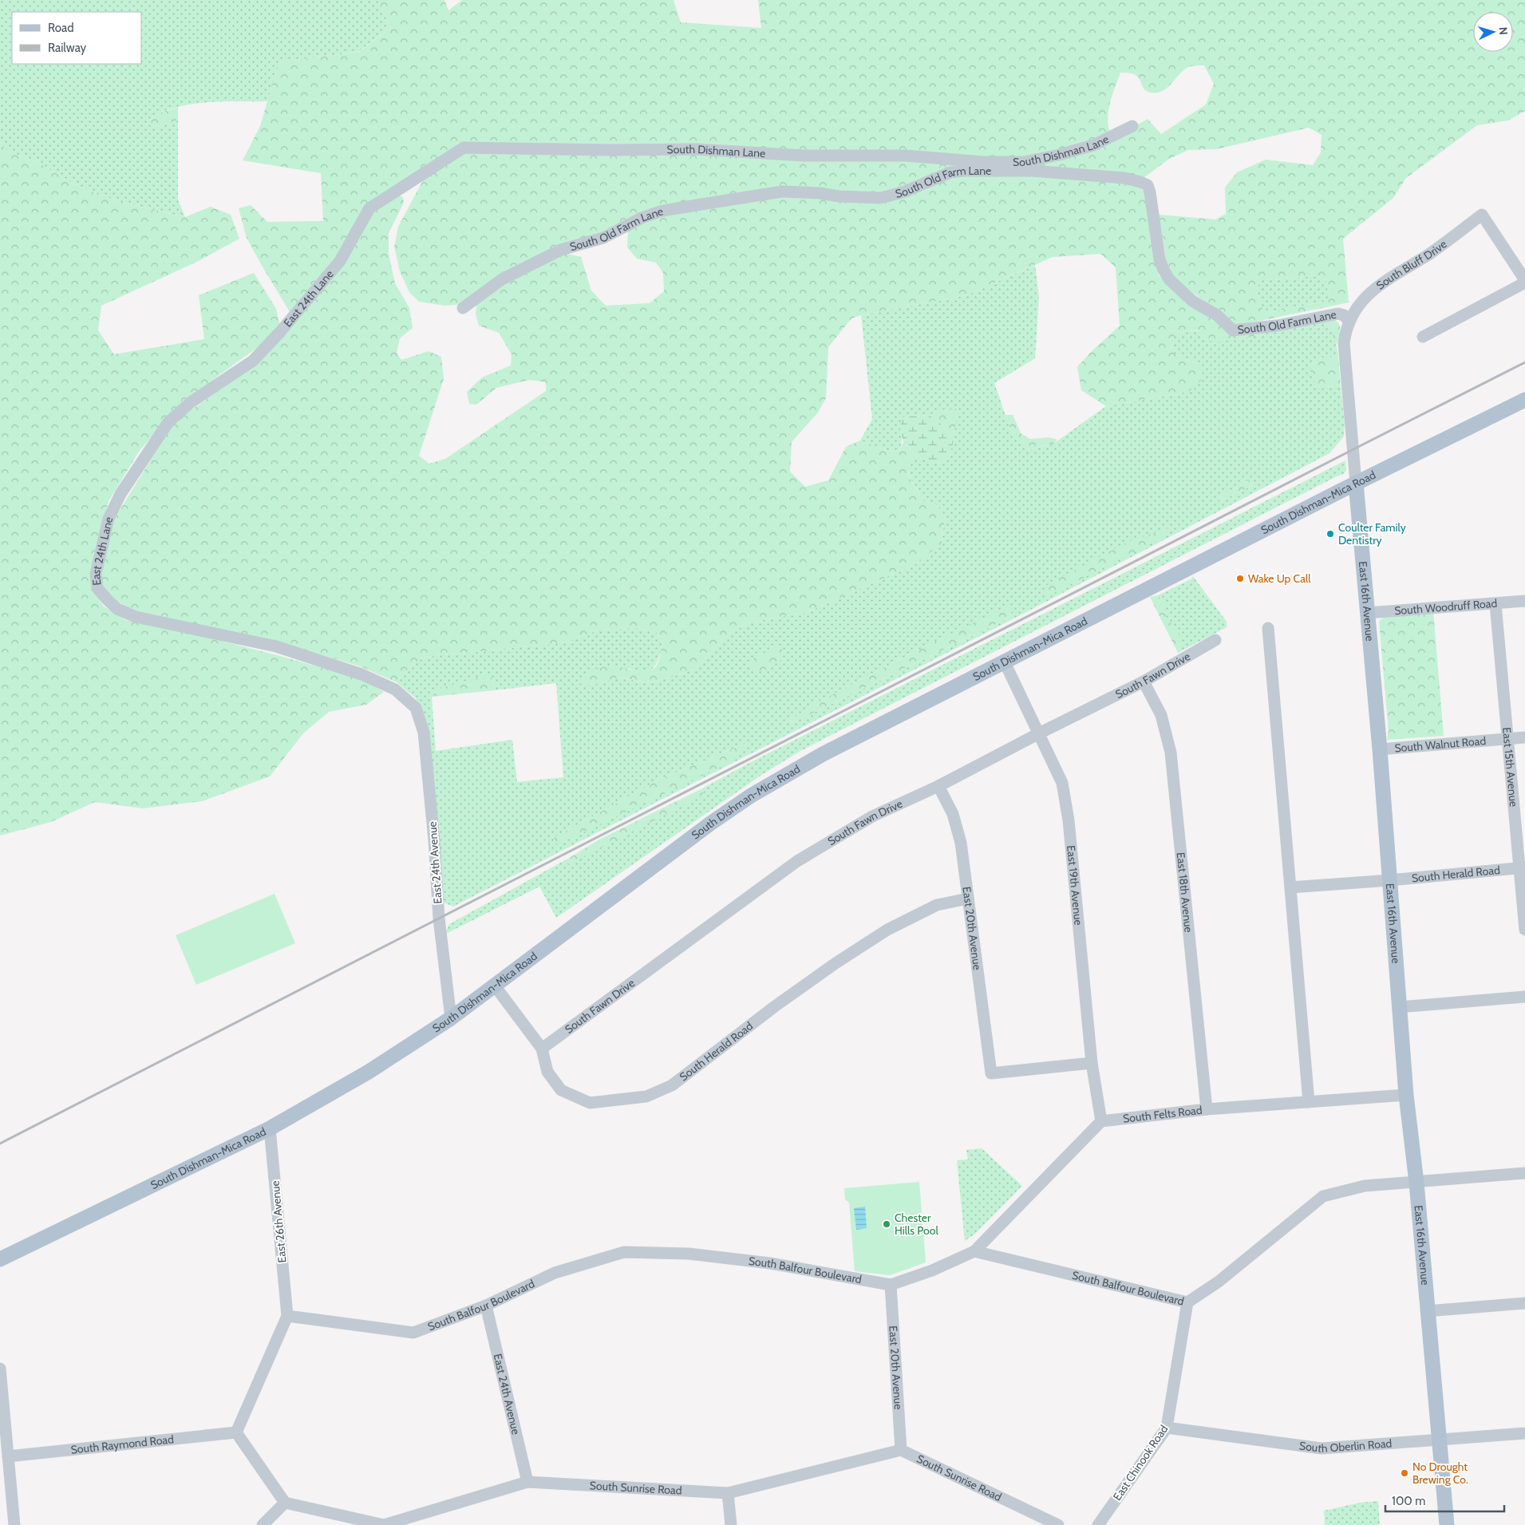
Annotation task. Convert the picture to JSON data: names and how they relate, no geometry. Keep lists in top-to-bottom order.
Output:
{
  "streets": {
    "main road": ["South Dishman-Mica Road", "East 16th Avenue"],
    "street": [
      "South Dishman Lane",
      "South Old Farm Lane",
      "South Bluff Drive",
      "East 24th Lane",
      "South Woodruff Road",
      "South Fawn Drive",
      "South Walnut Road",
      "East 15th Avenue",
      "East 24th Avenue",
      "South Herald Road",
      "East 19th Avenue",
      "East 18th Avenue",
      "East 20th Avenue",
      "South Felts Road",
      "East 26th Avenue",
      "South Balfour Boulevard",
      "South Oberlin Road",
      "South Raymond Road",
      "East Chinook Road",
      "South Sunrise Road"
    ]
  },
  "crossings": [
    ["South Dishman Lane", "East 24th Lane"],
    ["South Old Farm Lane", "South Bluff Drive"],
    ["South Old Farm Lane", "East 16th Avenue"],
    ["South Bluff Drive", "East 16th Avenue"],
    ["East 24th Lane", "East 24th Avenue"],
    ["South Dishman-Mica Road", "East 16th Avenue"],
    ["South Dishman-Mica Road", "East 24th Avenue"],
    ["South Dishman-Mica Road", "South Herald Road"],
    ["South Dishman-Mica Road", "East 19th Avenue"],
    ["South Dishman-Mica Road", "East 26th Avenue"],
    ["East 16th Avenue", "South Woodruff Road"],
    ["East 16th Avenue", "South Walnut Road"],
    ["East 16th Avenue", "South Herald Road"],
    ["East 16th Avenue", "South Felts Road"],
    ["East 16th Avenue", "South Balfour Boulevard"],
    ["East 16th Avenue", "South Oberlin Road"],
    ["South Woodruff Road", "East 15th Avenue"],
    ["South Fawn Drive", "South Herald Road"],
    ["South Fawn Drive", "East 19th Avenue"],
    ["South Fawn Drive", "East 18th Avenue"],
    ["South Fawn Drive", "East 20th Avenue"],
    ["South Walnut Road", "East 15th Avenue"],
    ["East 15th Avenue", "South Herald Road"],
    ["East 24th Avenue", "South Balfour Boulevard"],
    ["East 24th Avenue", "South Sunrise Road"],
    ["South Herald Road", "East 20th Avenue"],
    ["East 19th Avenue", "East 20th Avenue"],
    ["East 19th Avenue", "South Felts Road"],
    ["East 18th Avenue", "South Felts Road"],
    ["East 20th Avenue", "South Balfour Boulevard"],
    ["East 20th Avenue", "South Sunrise Road"],
    ["East 26th Avenue", "South Balfour Boulevard"],
    ["South Balfour Boulevard", "East Chinook Road"],
    ["South Oberlin Road", "East Chinook Road"]
  ],
  "places": [
    "Coulter Family Dentistry",
    "Wake Up Call",
    "Chester Hills Pool",
    "No Drought Brewing Co."
  ],
  "legend": ["Road", "Railway"],
  "scale_bar": "100 m",
  "north": "right"
}
